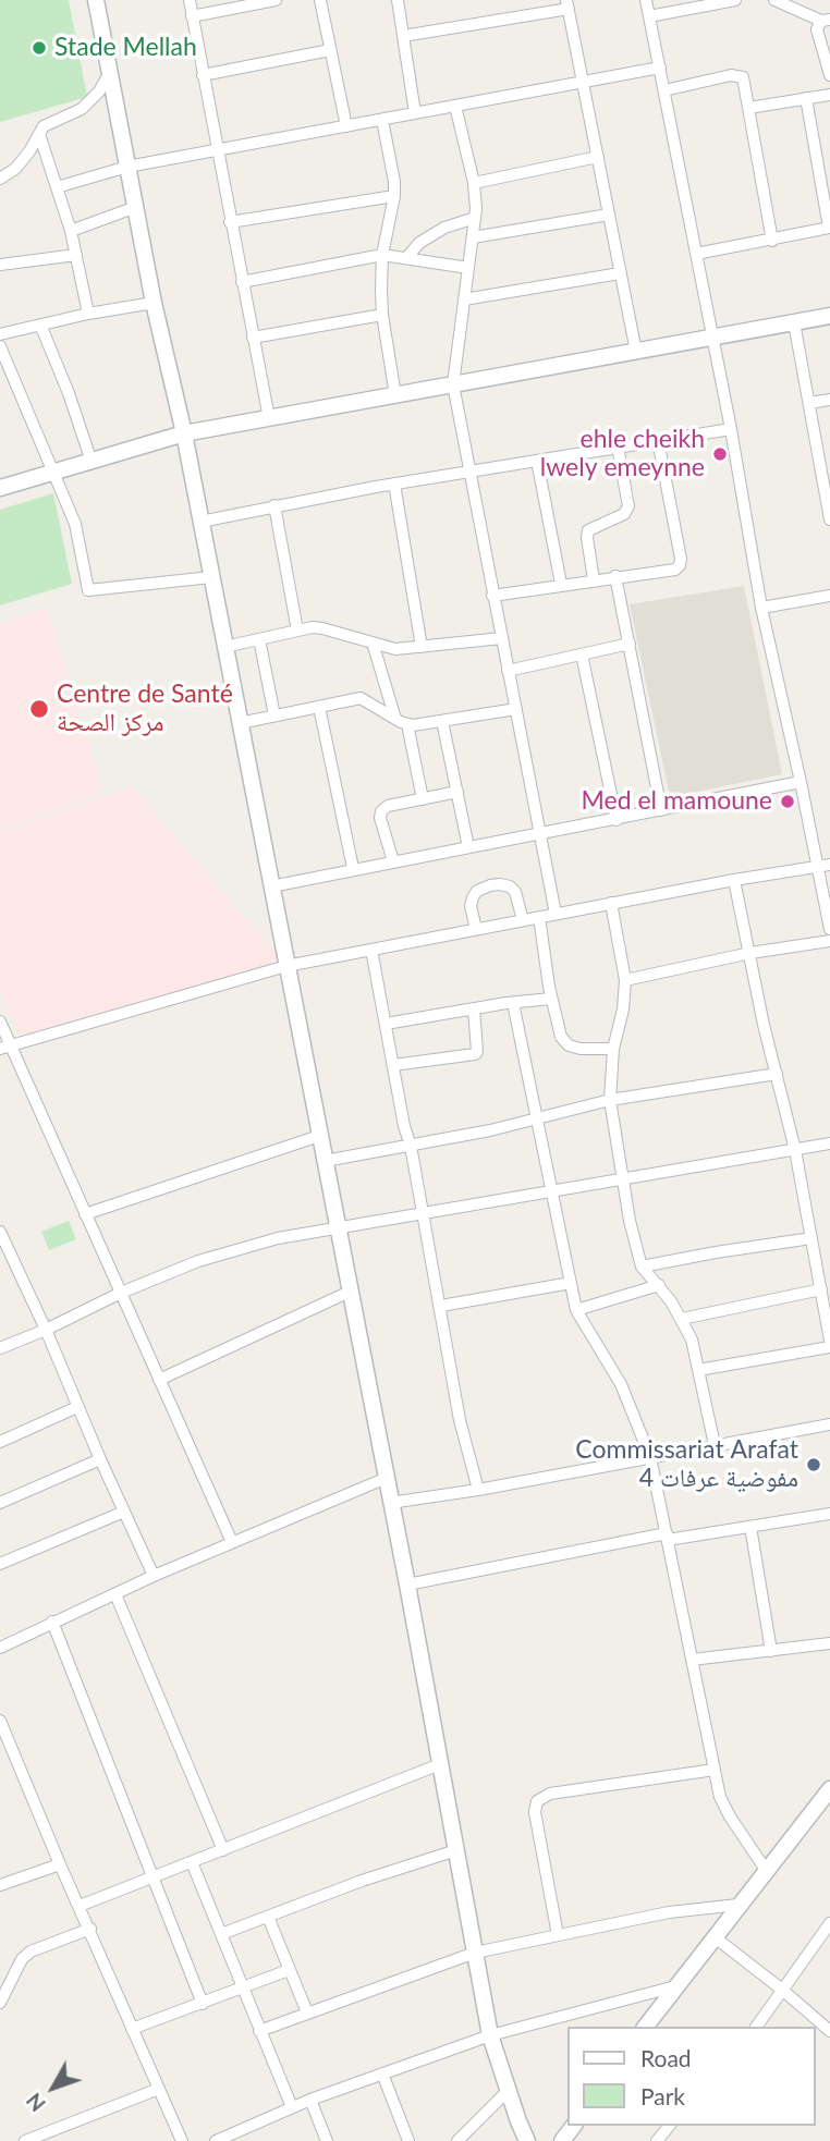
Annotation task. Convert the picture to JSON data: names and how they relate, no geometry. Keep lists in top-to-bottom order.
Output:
{
  "places": [
    "Stade Mellah",
    "ehle cheikh lwely emeynne",
    "Centre de Santé مركز الصحة",
    "Med el mamoune",
    "Commissariat Arafat 4 مفوضية عرفات"
  ],
  "legend": ["Road", "Park"],
  "north": "bottom left"
}
